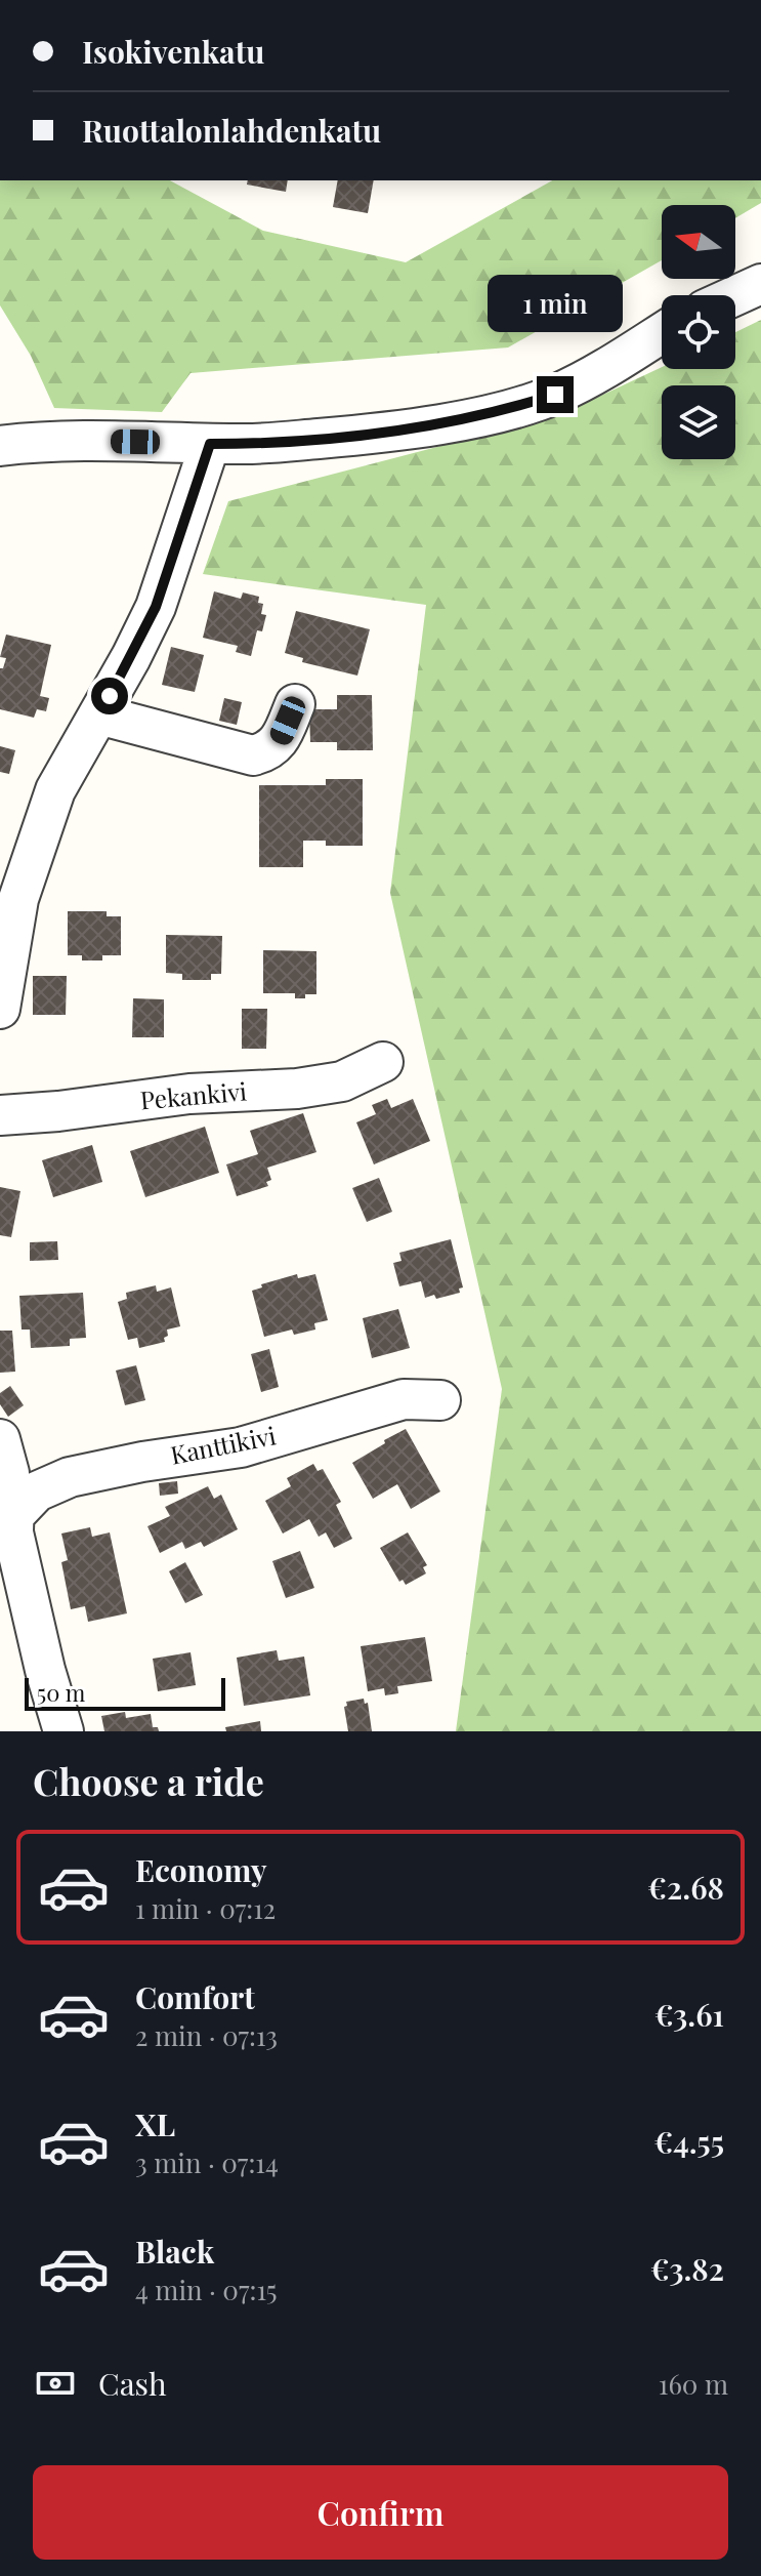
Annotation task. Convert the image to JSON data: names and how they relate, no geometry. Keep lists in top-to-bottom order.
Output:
{
  "streets": {
    "street": ["Pekankivi", "Kanttikivi"]
  },
  "scale_bar": "50 m",
  "north": "left",
  "page": {
    "banner": ["Isokivenkatu", "Ruottalonlahdenkatu"],
    "bubble": "1 min",
    "scale": "50 m",
    "heading": "Choose a ride",
    "list": [
      {
        "name": "Economy",
        "note": "1 min · 07:12",
        "value": "€2.68"
      },
      {
        "name": "Comfort",
        "note": "2 min · 07:13",
        "value": "€3.61"
      },
      {
        "name": "XL",
        "note": "3 min · 07:14",
        "value": "€4.55"
      },
      {
        "name": "Black",
        "note": "4 min · 07:15",
        "value": "€3.82"
      }
    ],
    "pay": ["Cash", "160 m"],
    "buttons": "Confirm"
  }
}
